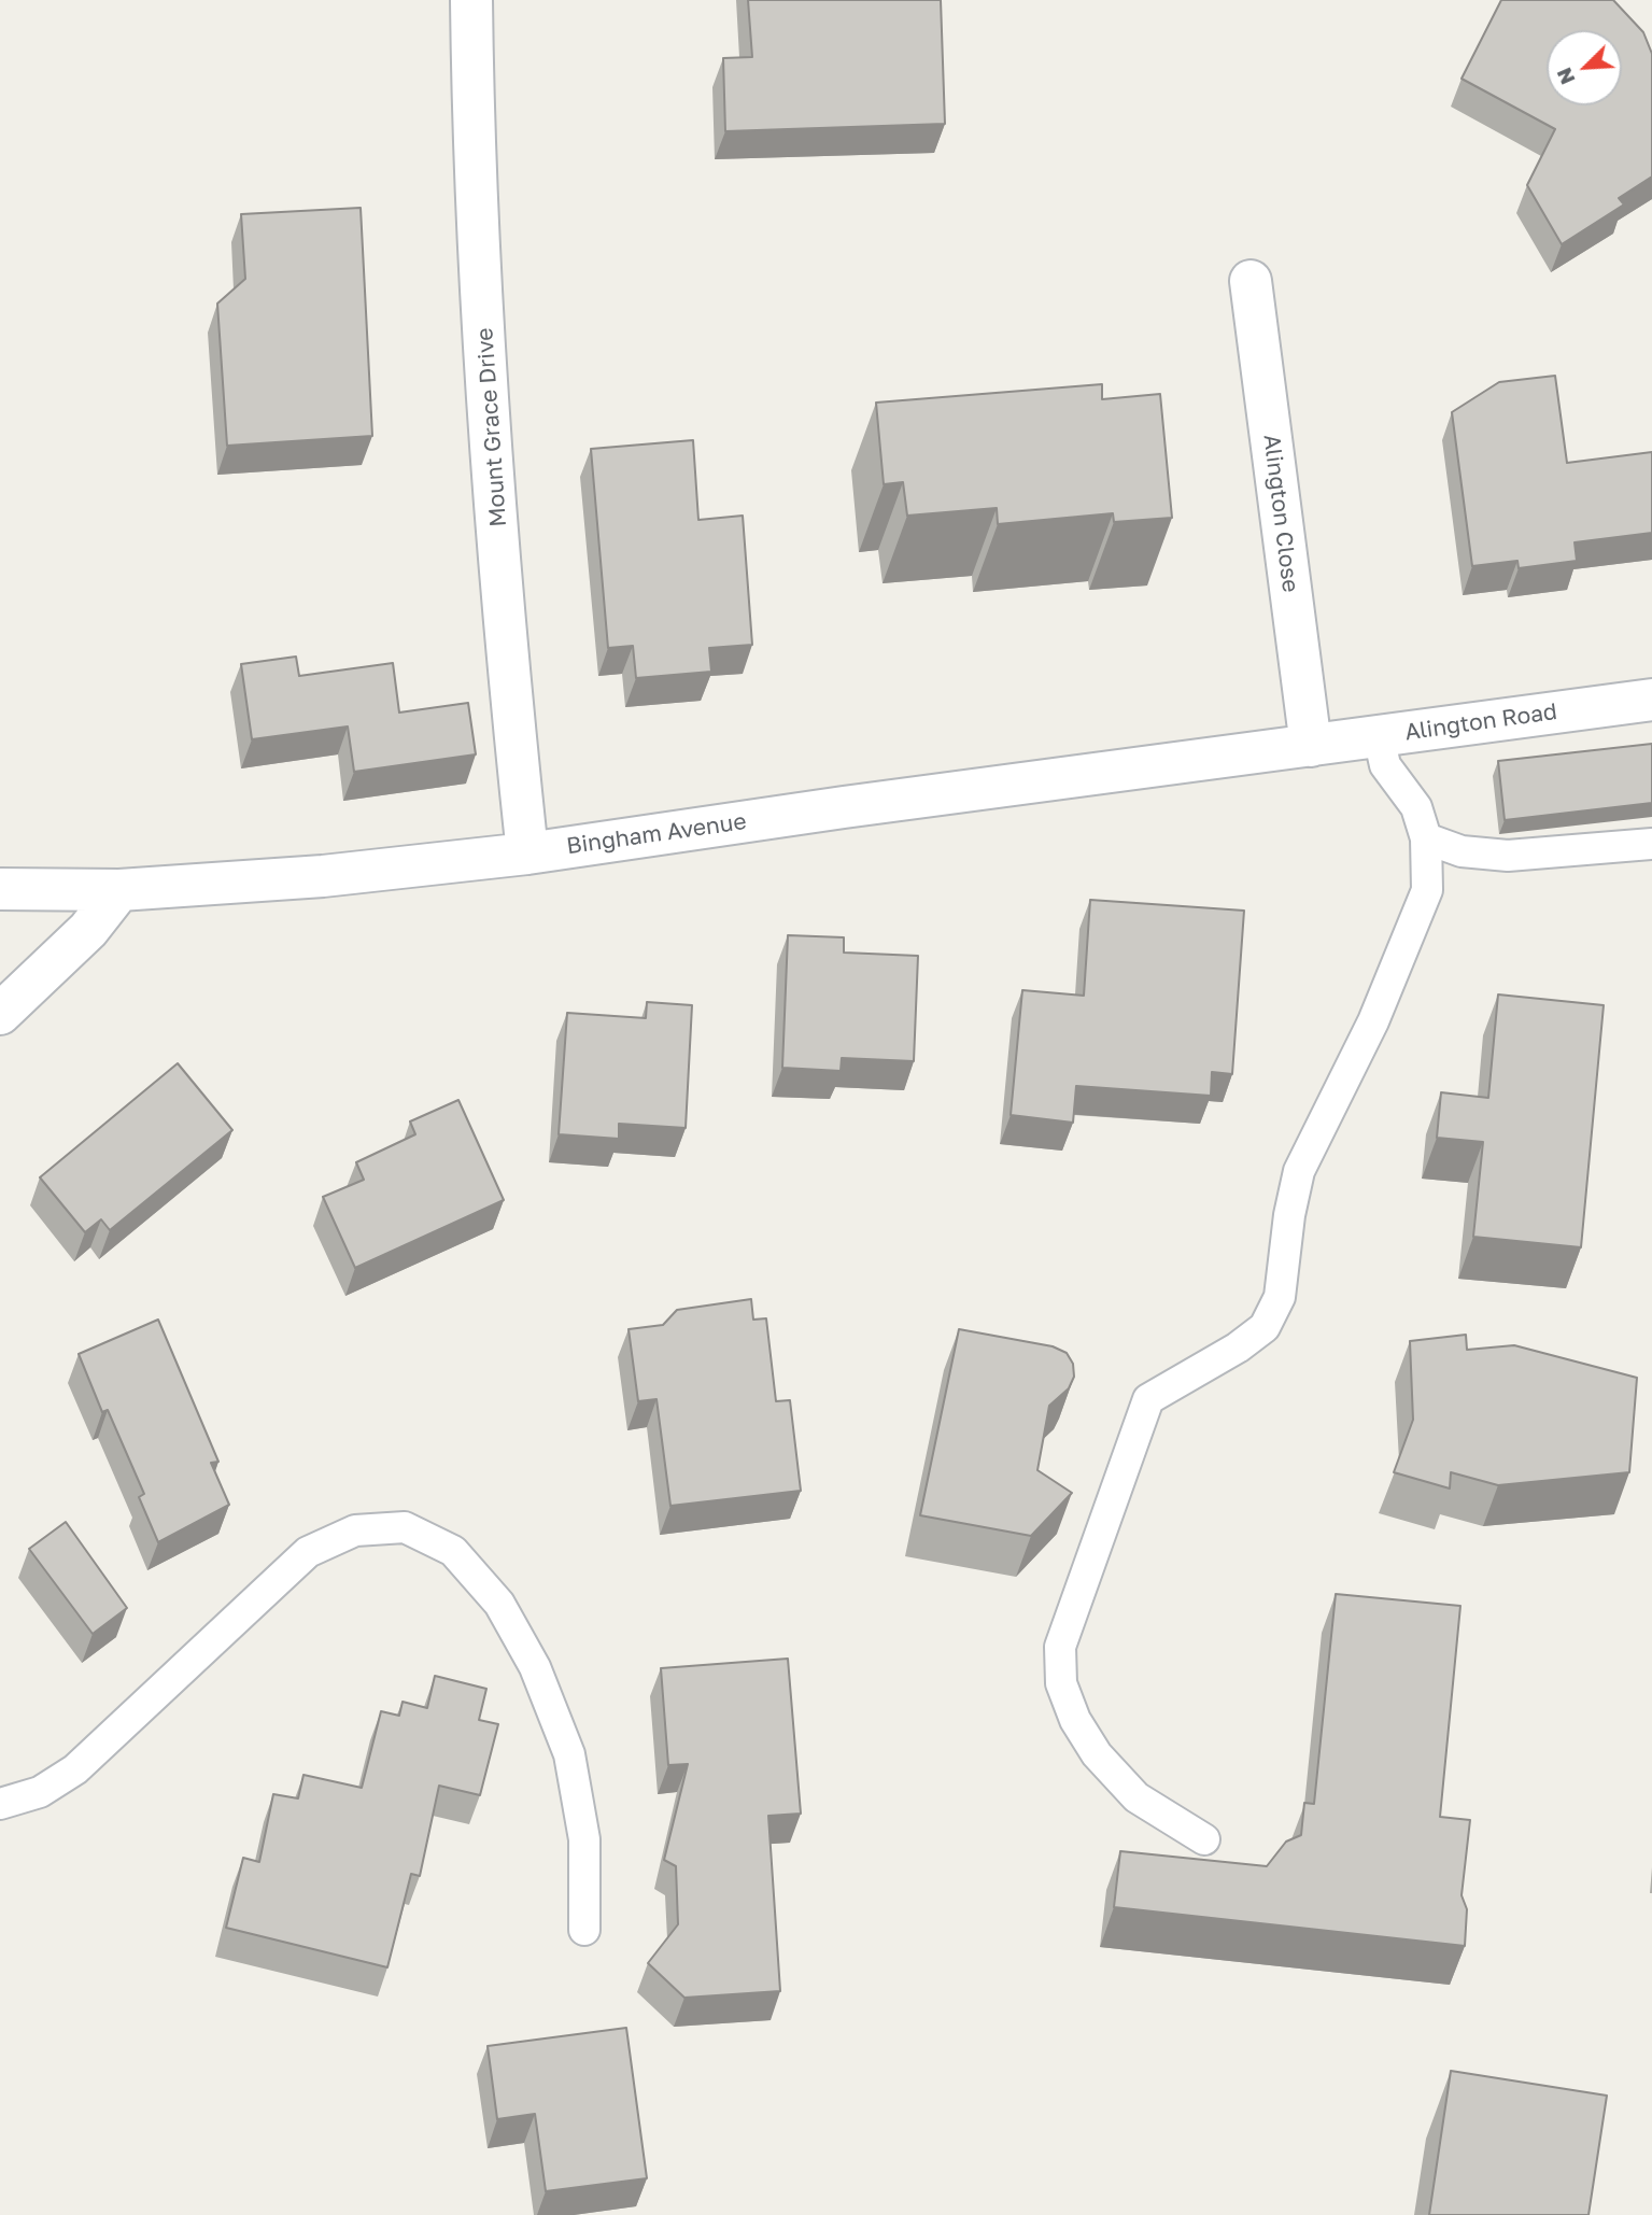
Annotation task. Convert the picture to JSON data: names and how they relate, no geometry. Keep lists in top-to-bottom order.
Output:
{
  "streets": {
    "street": [
      "Mount Grace Drive",
      "Alington Close",
      "Alington Road",
      "Bingham Avenue"
    ]
  },
  "crossings": [
    ["Mount Grace Drive", "Bingham Avenue"],
    ["Alington Close", "Alington Road"],
    ["Alington Close", "Bingham Avenue"],
    ["Alington Road", "Bingham Avenue"]
  ],
  "north": "bottom left"
}
